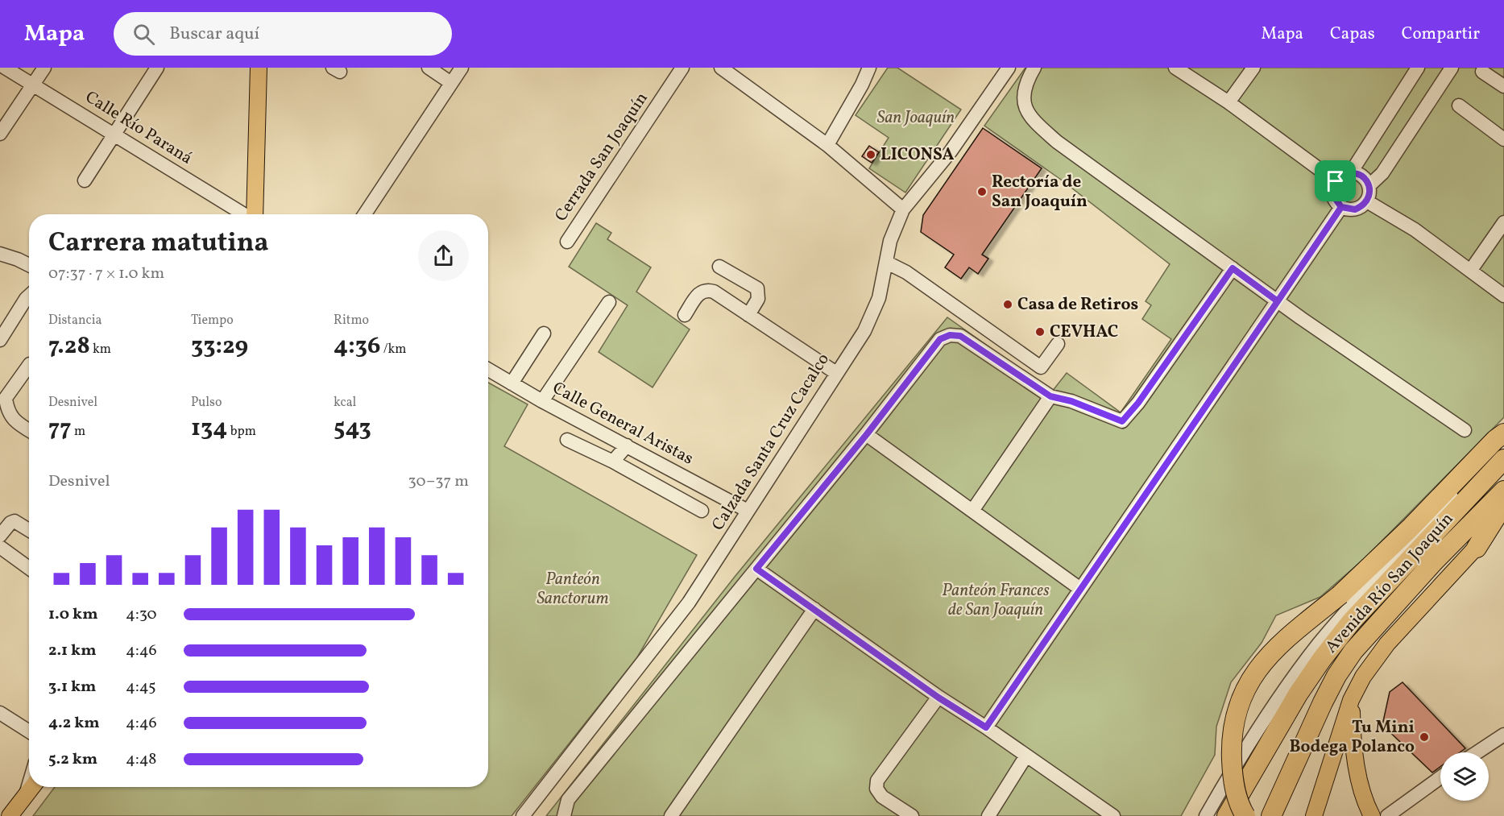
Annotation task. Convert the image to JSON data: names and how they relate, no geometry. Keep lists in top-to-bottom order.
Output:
{
  "streets": {
    "highway": ["Avenida Río San Joaquín"],
    "street": [
      "Calle Río Paraná",
      "Cerrada San Joaquín",
      "Calle General Aristas",
      "Calzada Santa Cruz Cacalco"
    ]
  },
  "crossings": [
    ["Calle General Aristas", "Calzada Santa Cruz Cacalco"]
  ],
  "parks": ["San Joaquín", "Panteón Sanctorum", "Panteón Frances de San Joaquín"],
  "places": [
    "LICONSA",
    "Rectoría de San Joaquín",
    "Casa de Retiros",
    "CEVHAC",
    "Tu Mini Bodega Polanco"
  ],
  "page": {
    "header": "Mapa",
    "search": "Buscar aquí",
    "nav": ["Mapa", "Capas", "Compartir"],
    "heading": ["Carrera matutina", "07:37 · 7 × 1.0 km"],
    "stats": [
      ["Distancia", "7.28 km"],
      ["Tiempo", "33:29"],
      ["Ritmo", "4:36 /km"],
      ["Desnivel", "77 m"],
      ["Pulso", "134 bpm"],
      ["kcal", "543"]
    ],
    "chart": ["Desnivel", "30–37 m"],
    "list": [
      {
        "name": "1.0 km",
        "note": "4:30"
      },
      {
        "name": "2.1 km",
        "note": "4:46"
      },
      {
        "name": "3.1 km",
        "note": "4:45"
      },
      {
        "name": "4.2 km",
        "note": "4:46"
      },
      {
        "name": "5.2 km",
        "note": "4:48"
      }
    ]
  }
}
